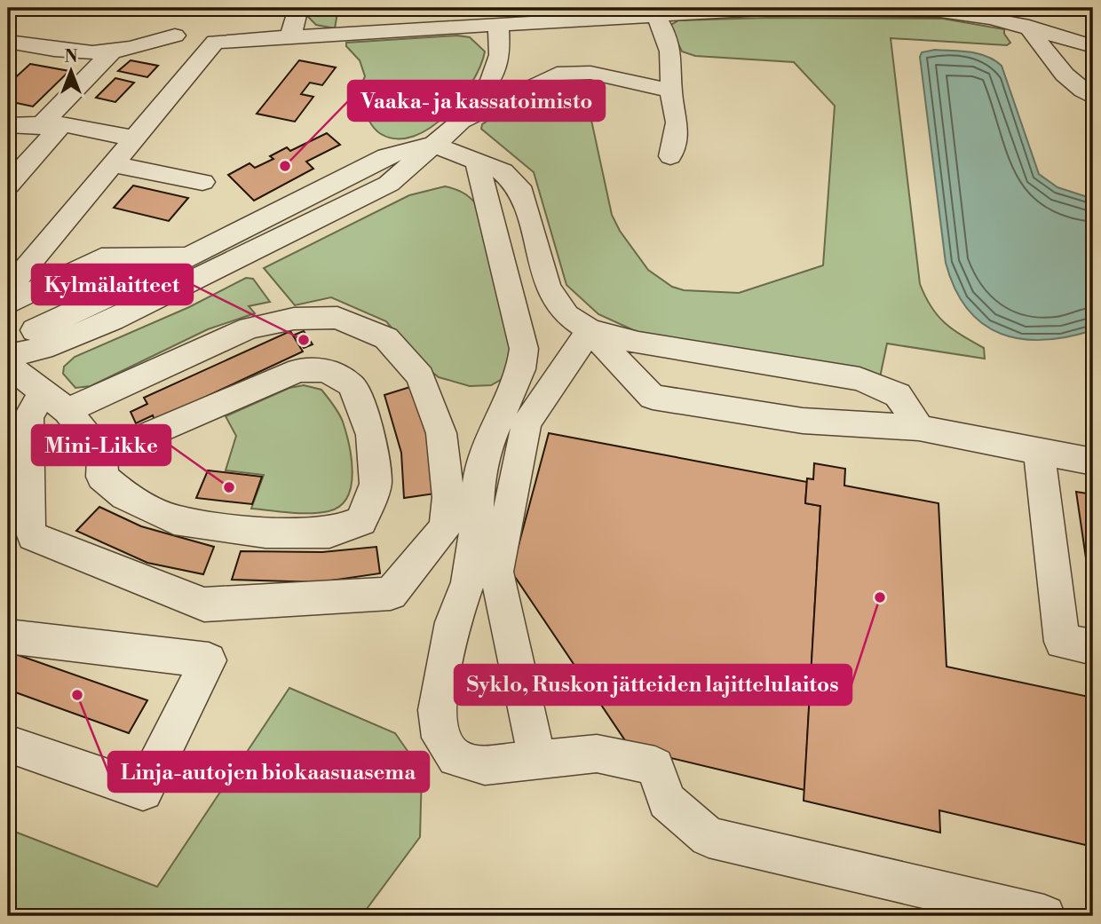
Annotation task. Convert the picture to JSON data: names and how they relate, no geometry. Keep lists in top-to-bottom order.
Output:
{
  "places": [
    "Vaaka- ja kassatoimisto",
    "Kylmälaitteet",
    "Mini-Likke",
    "Syklo, Ruskon jätteiden lajittelulaitos",
    "Linja-autojen biokaasuasema"
  ],
  "north": "top"
}
